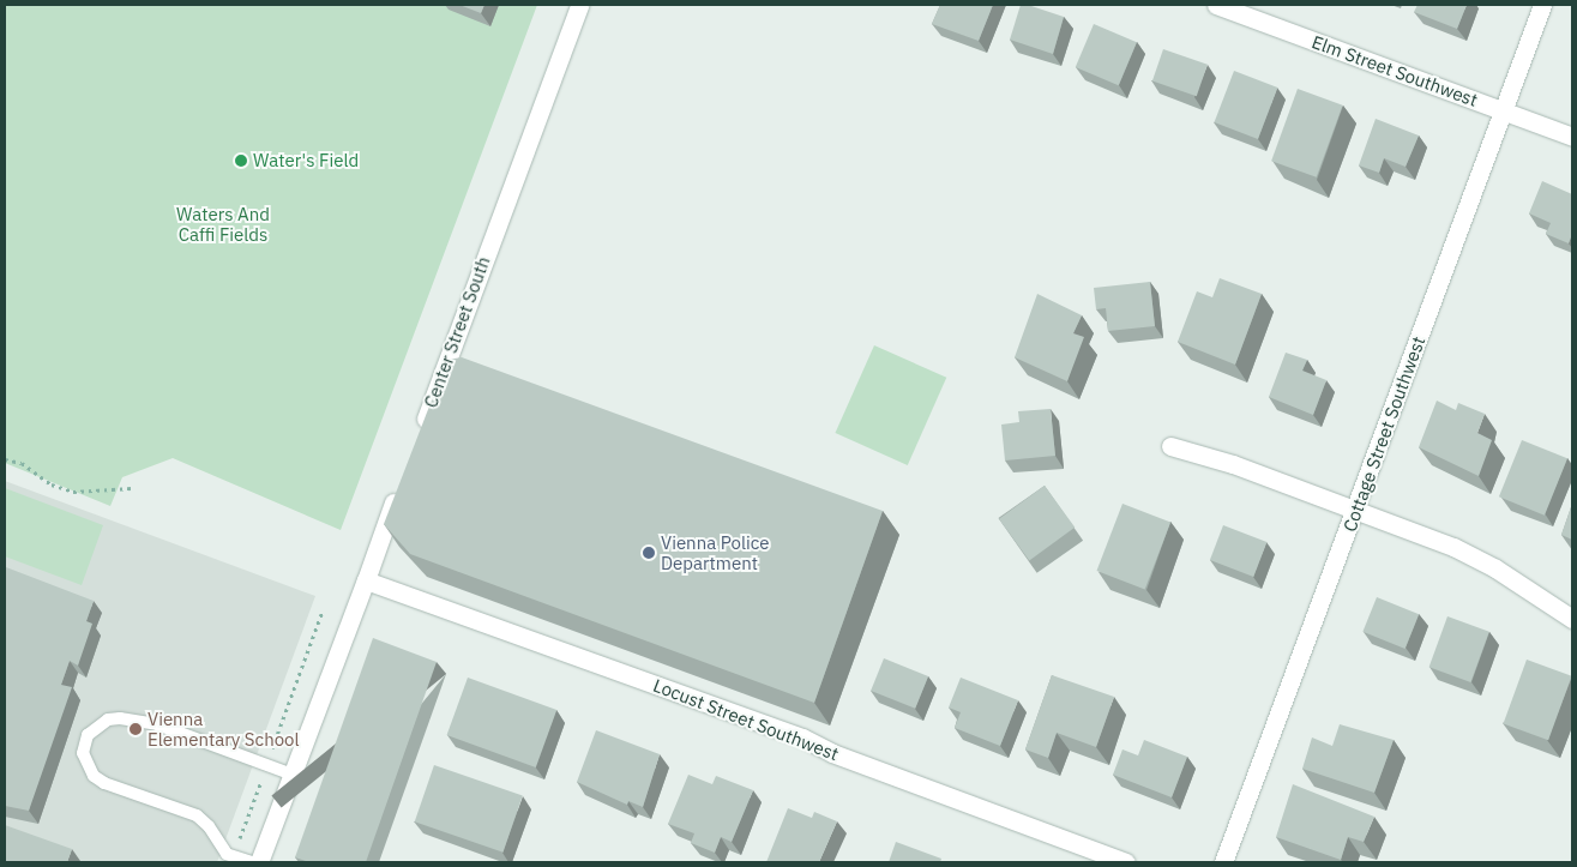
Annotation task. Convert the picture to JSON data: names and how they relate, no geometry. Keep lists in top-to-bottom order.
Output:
{
  "streets": {
    "street": [
      "Elm Street Southwest",
      "Center Street South",
      "Cottage Street Southwest",
      "Locust Street Southwest"
    ]
  },
  "crossings": [
    ["Elm Street Southwest", "Cottage Street Southwest"]
  ],
  "parks": ["Waters And Caffi Fields"],
  "places": ["Water's Field", "Vienna Police Department", "Vienna Elementary School"]
}
